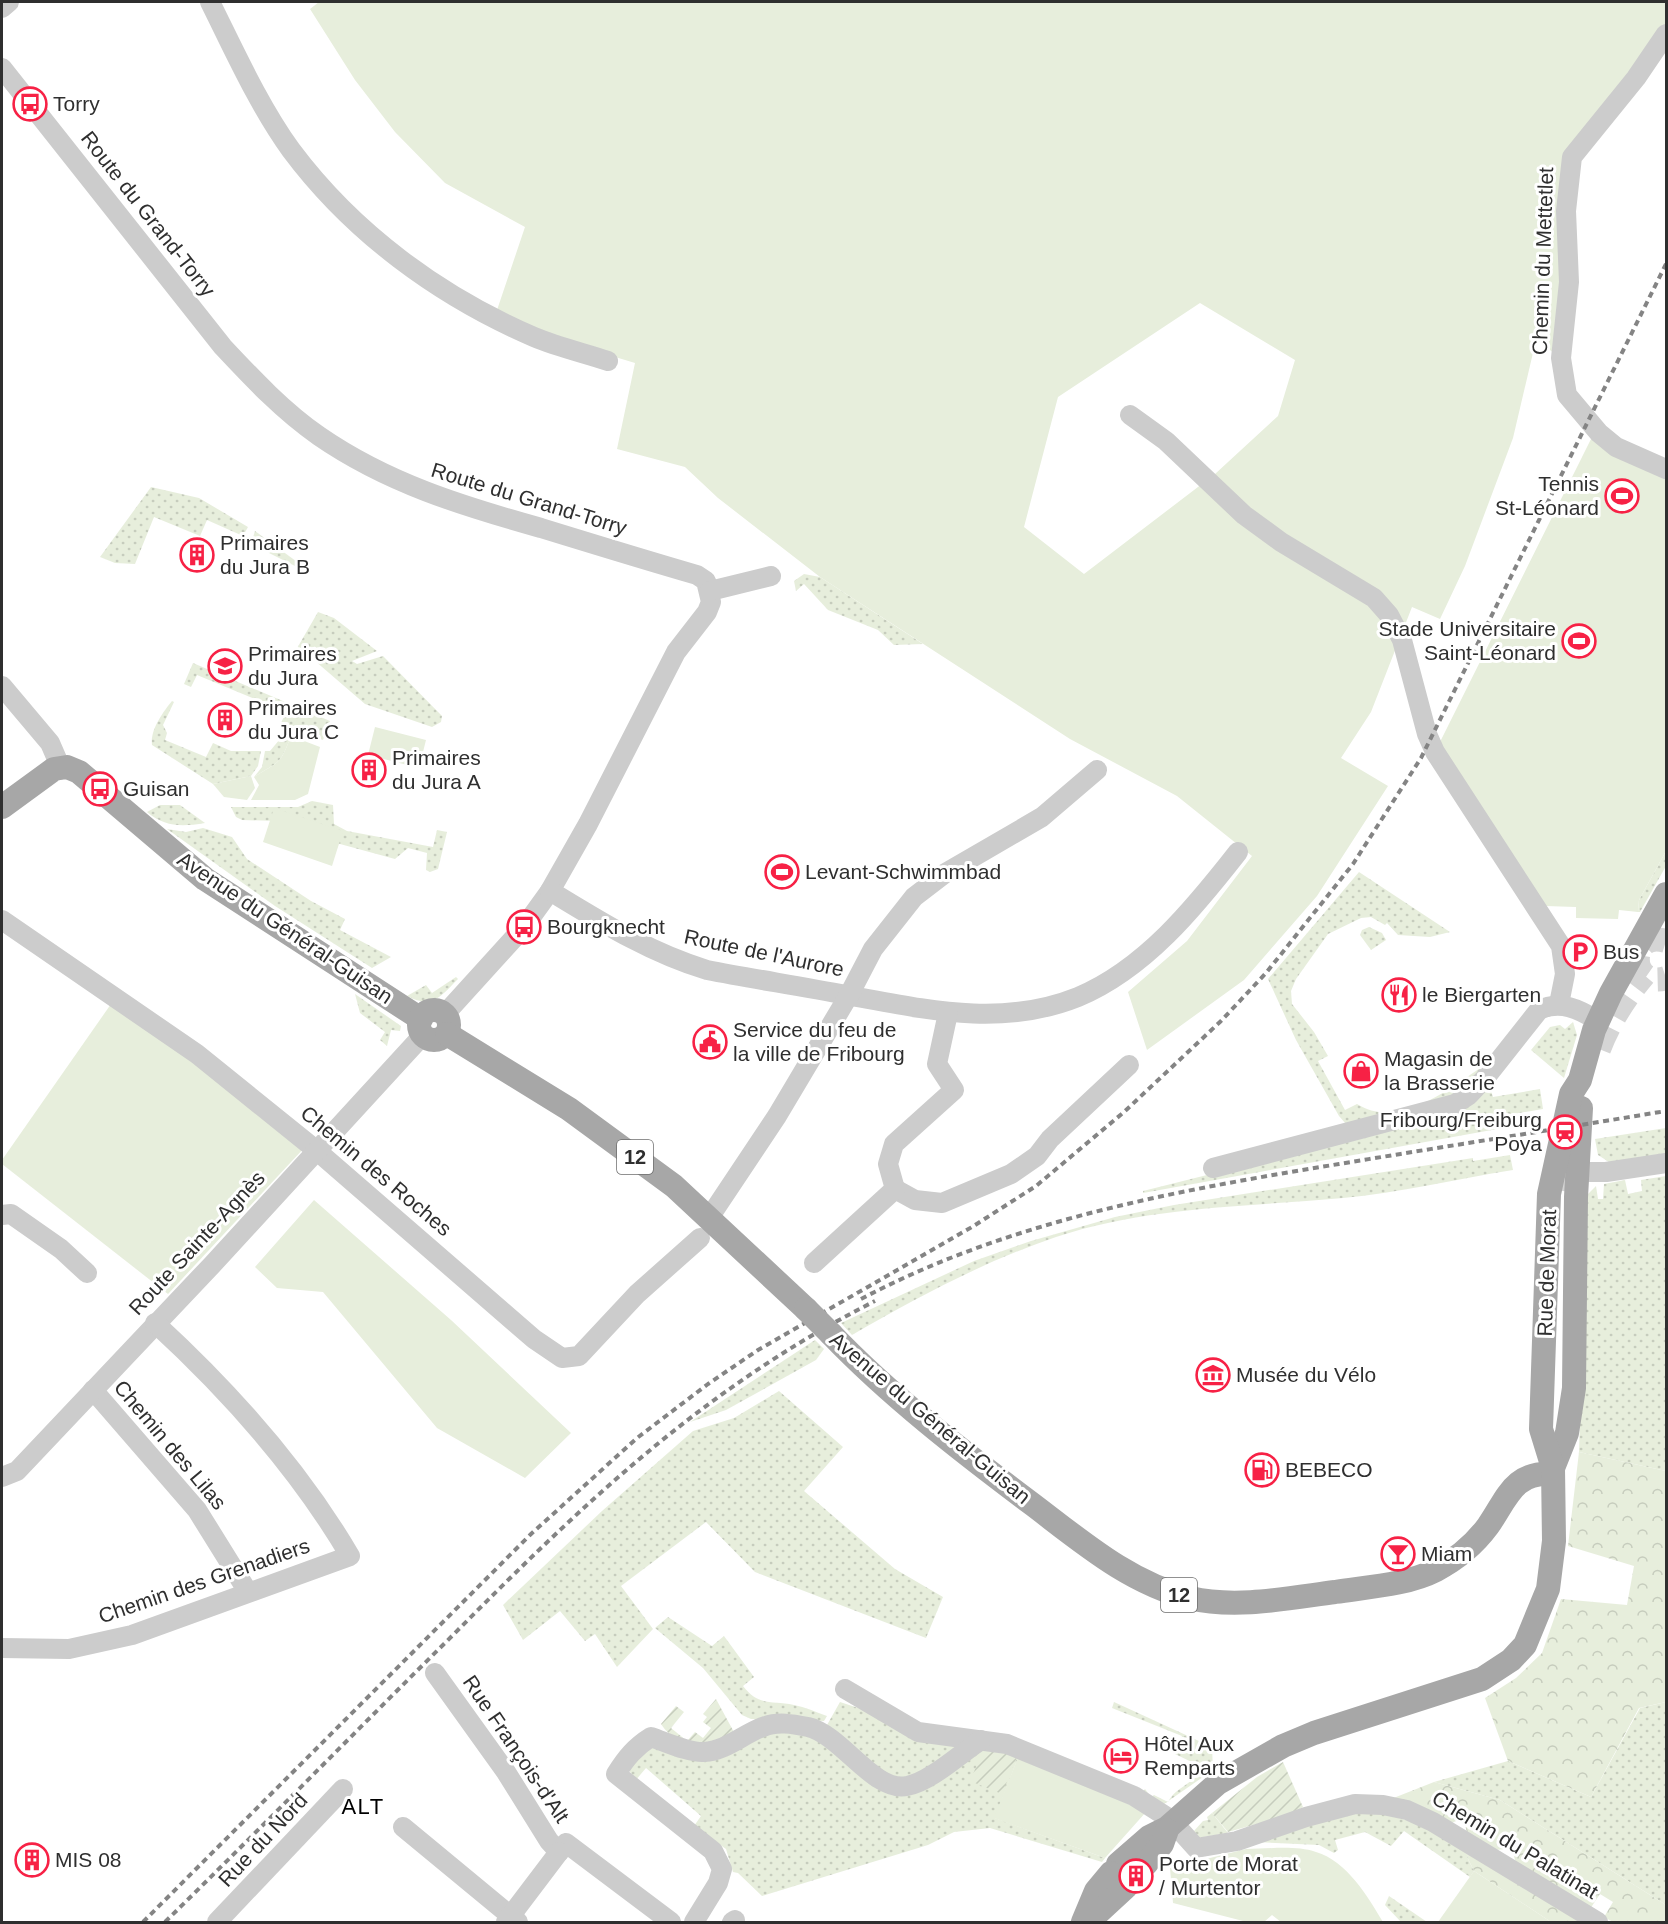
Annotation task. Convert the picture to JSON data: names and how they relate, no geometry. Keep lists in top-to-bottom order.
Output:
{
  "streets": {
    "main road": ["Avenue du Général-Guisan", "12", "Rue de Morat"],
    "street": [
      "Route du Grand-Torry",
      "Chemin du Mettetlet",
      "Route de l'Aurore",
      "Chemin des Roches",
      "Route Sainte-Agnès",
      "Chemin des Lilas",
      "Chemin des Grenadiers",
      "Rue François-d'Alt",
      "Rue du Nord",
      "Chemin du Palatinat"
    ]
  },
  "crossings": [
    ["Avenue du Général-Guisan", "Chemin des Roches"],
    ["Avenue du Général-Guisan", "Route Sainte-Agnès"],
    ["Avenue du Général-Guisan", "Rue de Morat"],
    ["Route de l'Aurore", "Chemin des Roches"],
    ["Chemin des Roches", "Route Sainte-Agnès"],
    ["Route Sainte-Agnès", "Chemin des Lilas"],
    ["Route Sainte-Agnès", "Chemin des Grenadiers"],
    ["Rue de Morat", "Chemin du Palatinat"],
    ["Chemin des Lilas", "Chemin des Grenadiers"]
  ],
  "districts": ["ALT"],
  "places": {
    "bus stop": ["Torry", "Guisan", "Bourgknecht"],
    "sports": ["Tennis St-Léonard", "Stade Universitaire Saint-Léonard", "Levant-Schwimmbad"],
    "building": [
      "Primaires du Jura B",
      "Primaires du Jura C",
      "Primaires du Jura A",
      "MIS 08",
      "Porte de Morat / Murtentor"
    ],
    "school or university": ["Primaires du Jura"],
    "parking": ["Bus"],
    "restaurant": ["le Biergarten"],
    "public building": ["Service du feu de la ville de Fribourg"],
    "shop": ["Magasin de la Brasserie"],
    "station": ["Fribourg/Freiburg Poya"],
    "museum": ["Musée du Vélo"],
    "fuel station": ["BEBECO"],
    "bar": ["Miam"],
    "hotel": ["Hôtel Aux Remparts"]
  }
}
